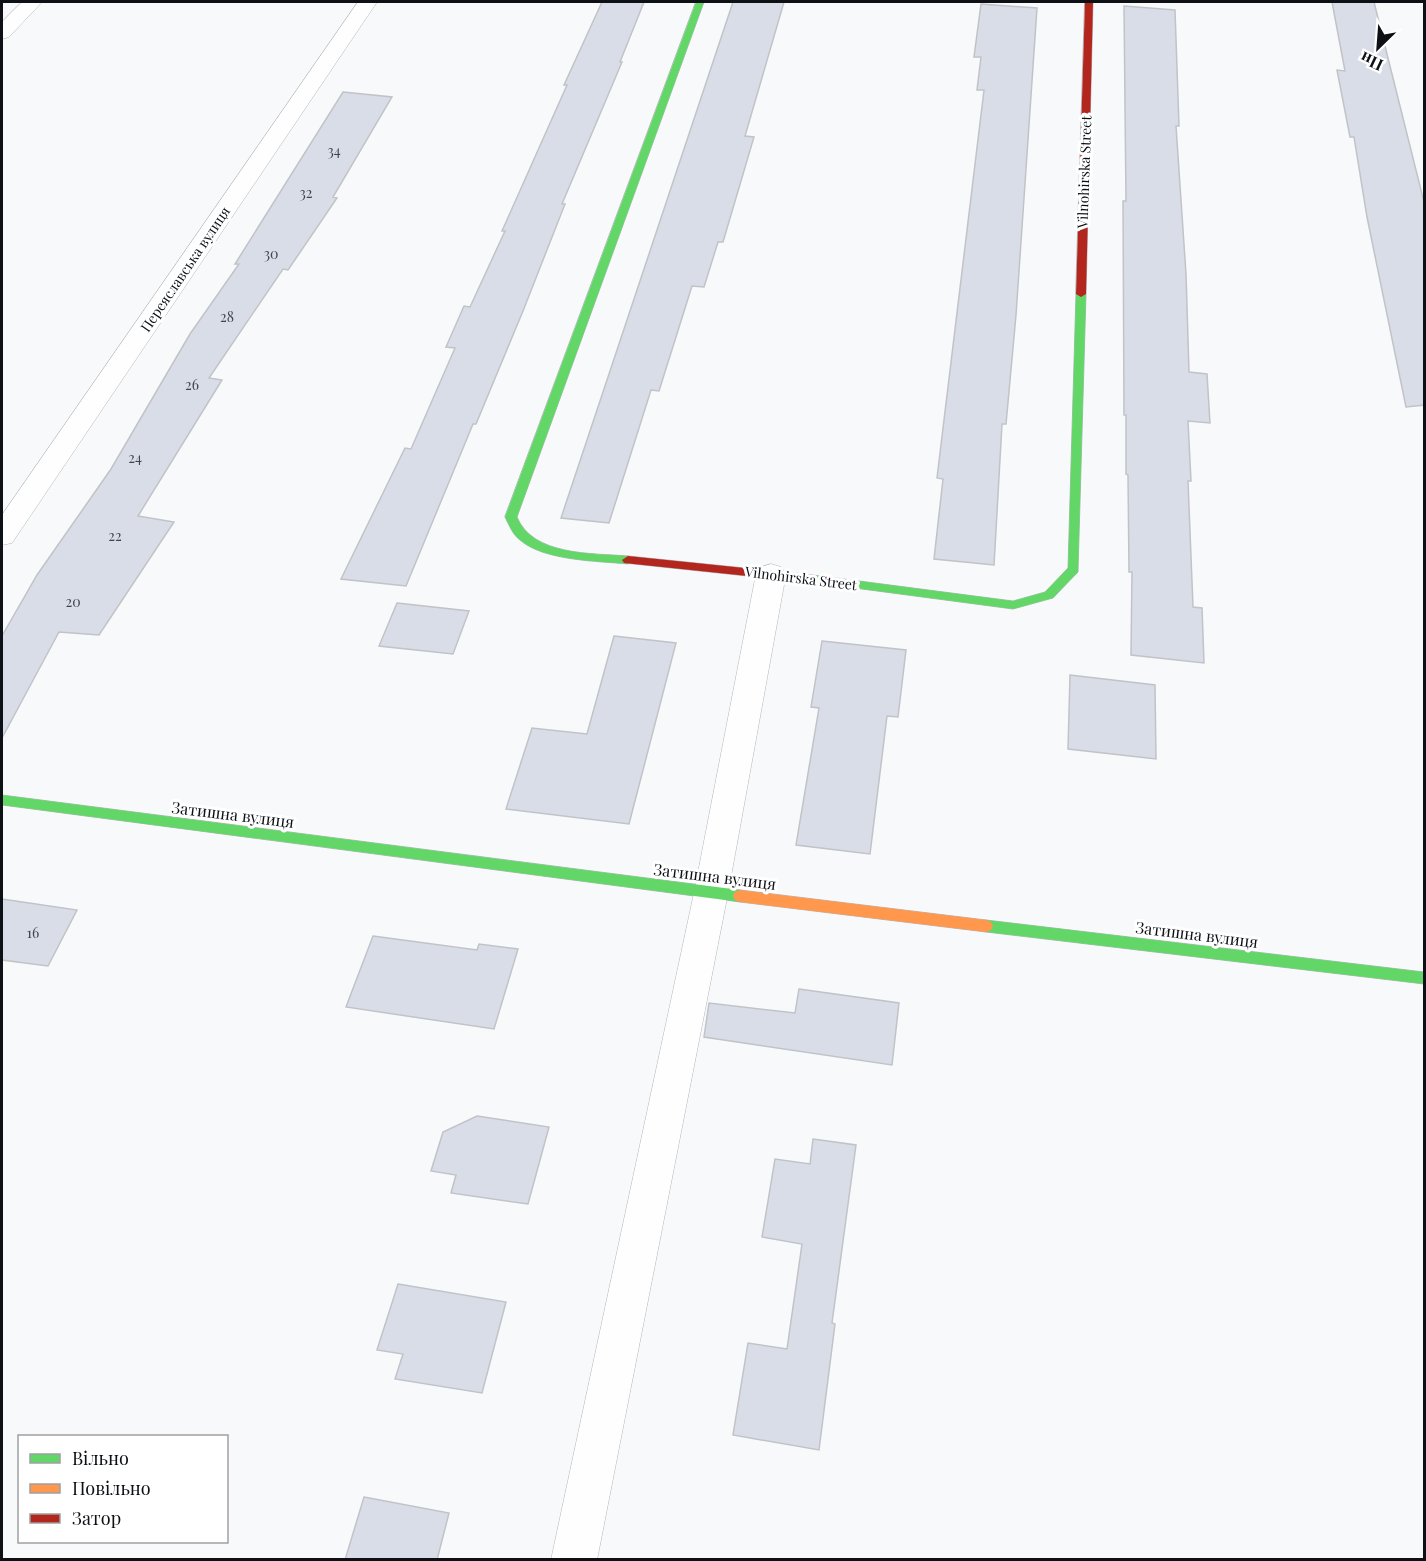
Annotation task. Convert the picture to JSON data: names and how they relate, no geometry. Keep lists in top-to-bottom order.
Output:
{
  "streets": {
    "street": ["Vilnohirska Street", "Переяславська вулиця", "Затишна вулиця"]
  },
  "house_numbers": [
    "34",
    "32",
    "30",
    "28",
    "26",
    "24",
    "22",
    "20",
    "16"
  ],
  "legend": ["Вільно", "Повільно", "Затор"],
  "north": "bottom left"
}
